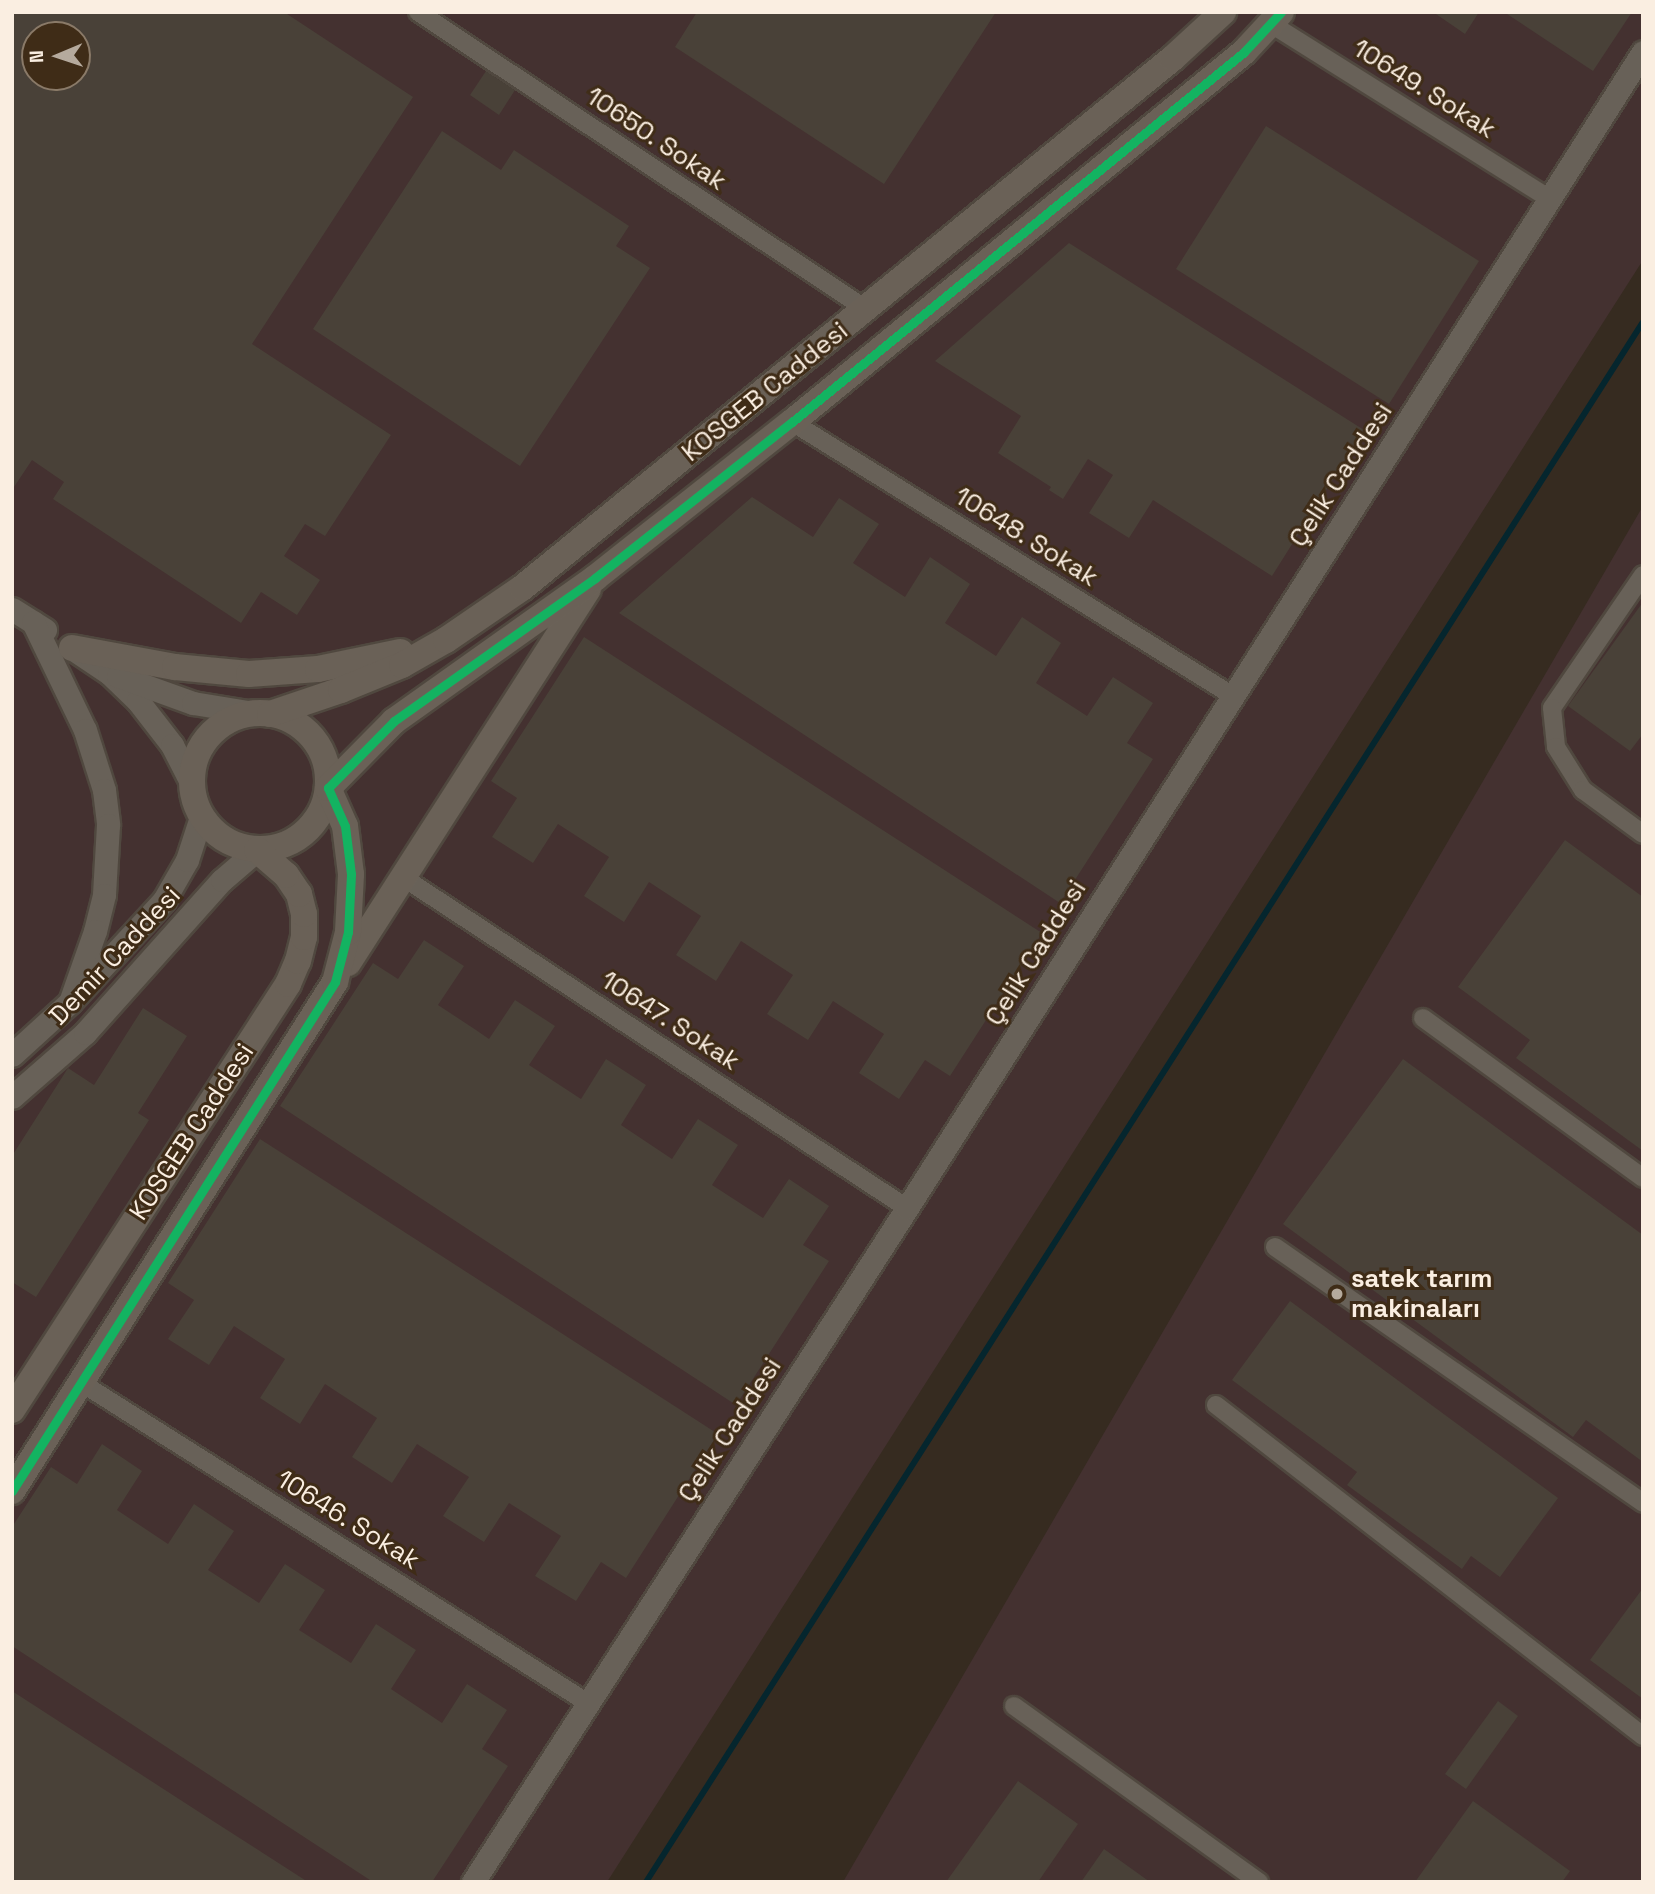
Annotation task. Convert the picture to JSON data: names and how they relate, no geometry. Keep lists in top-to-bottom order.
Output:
{
  "streets": {
    "main road": ["KOSGEB Caddesi"],
    "street": [
      "10649. Sokak",
      "10650. Sokak",
      "Çelik Caddesi",
      "10648. Sokak",
      "Demir Caddesi",
      "10647. Sokak",
      "10646. Sokak"
    ]
  },
  "crossings": [
    ["10649. Sokak", "KOSGEB Caddesi"],
    ["10649. Sokak", "Çelik Caddesi"],
    ["10650. Sokak", "KOSGEB Caddesi"],
    ["KOSGEB Caddesi", "10648. Sokak"],
    ["KOSGEB Caddesi", "Demir Caddesi"],
    ["KOSGEB Caddesi", "10647. Sokak"],
    ["KOSGEB Caddesi", "10646. Sokak"],
    ["Çelik Caddesi", "10648. Sokak"],
    ["Çelik Caddesi", "10647. Sokak"],
    ["Çelik Caddesi", "10646. Sokak"]
  ],
  "places": ["satek tarım makinaları"],
  "north": "left"
}
